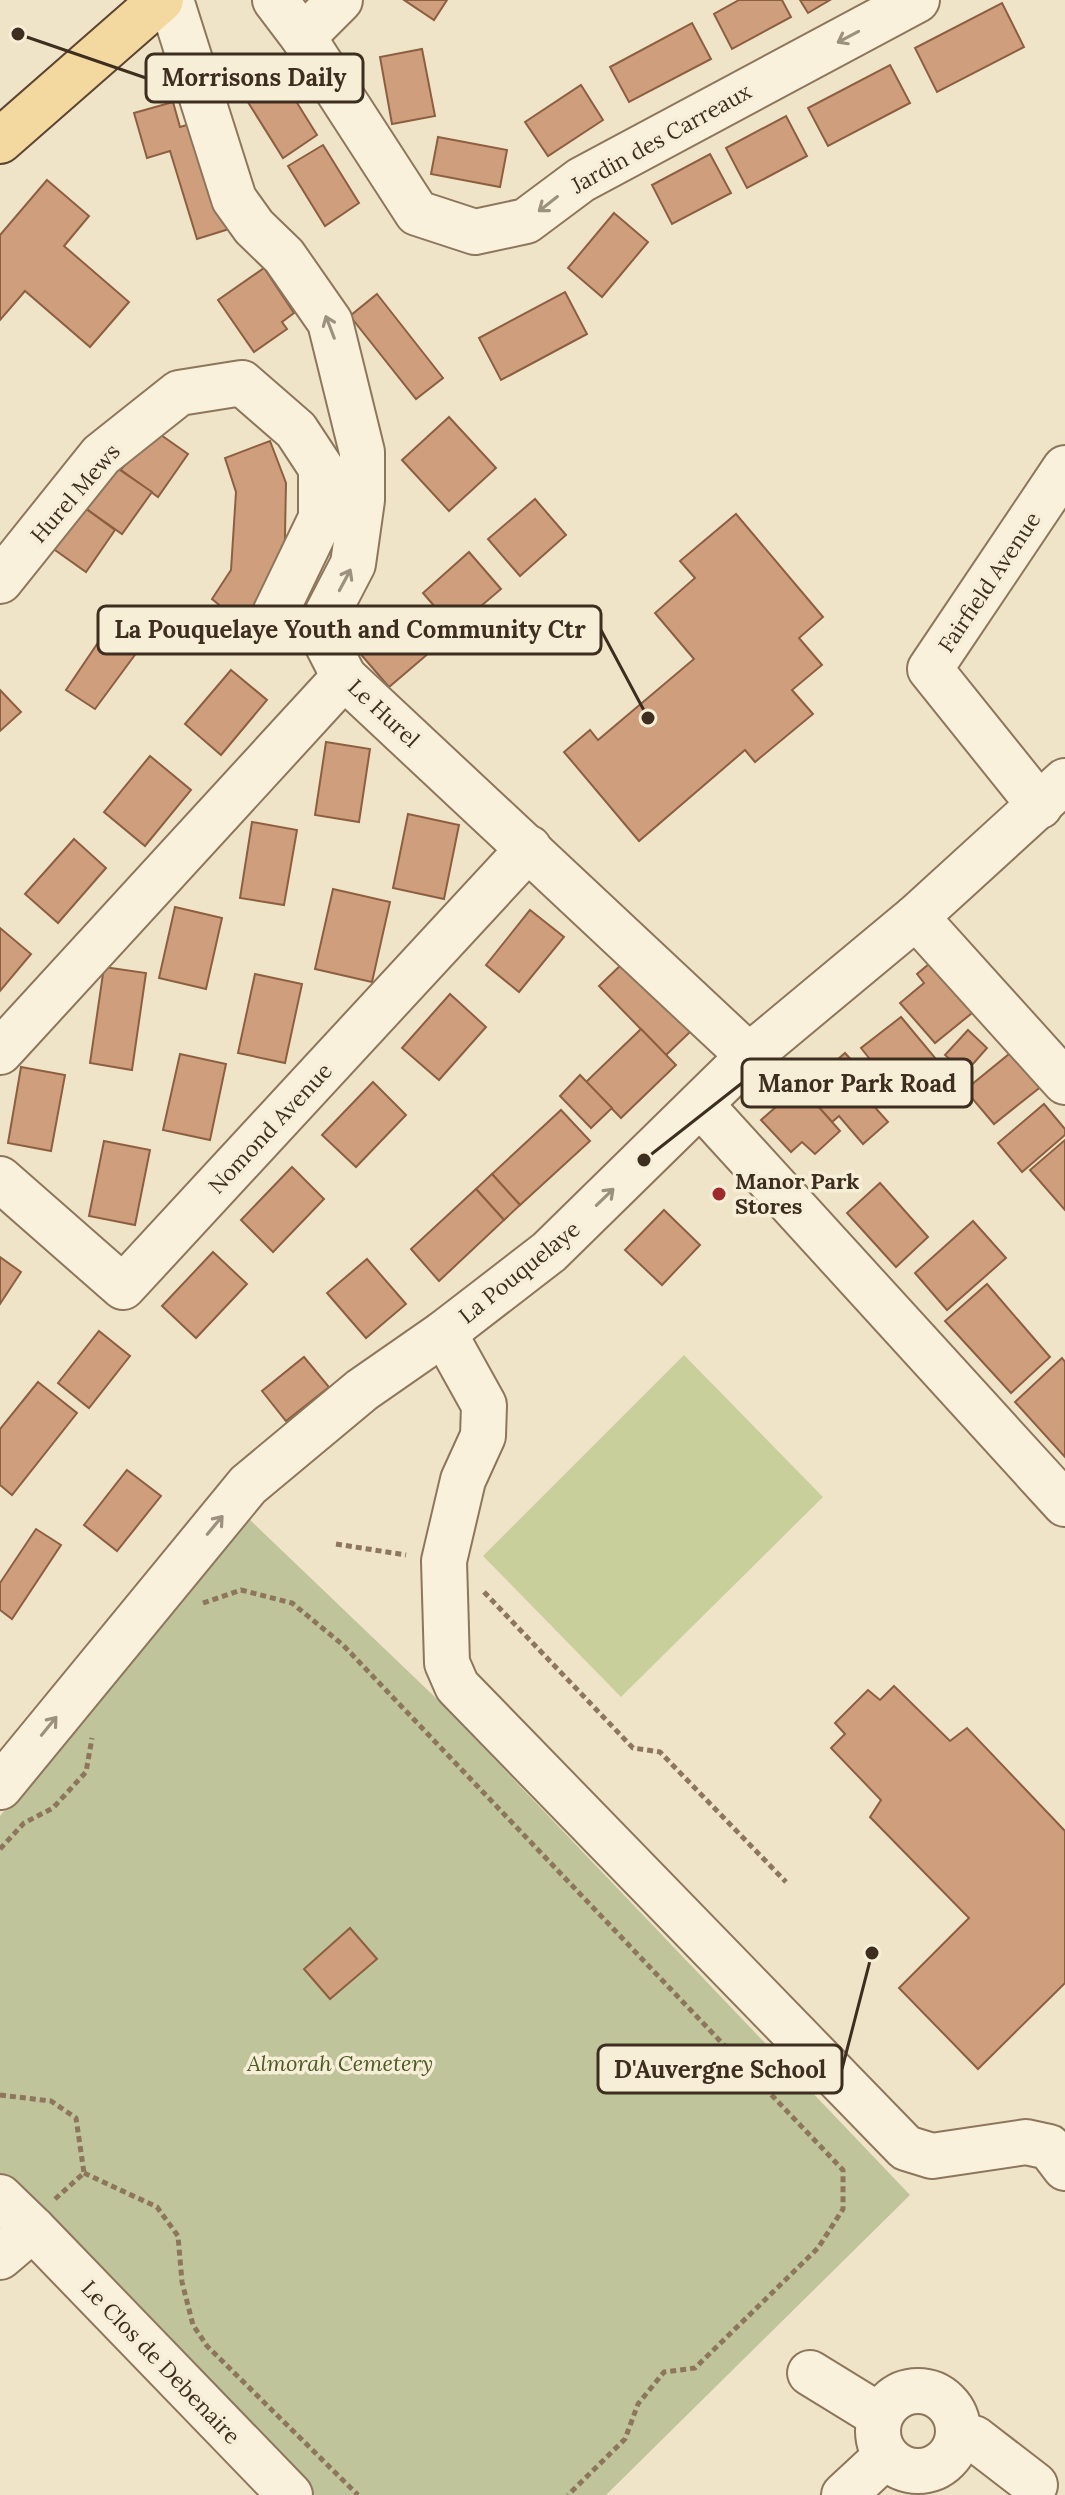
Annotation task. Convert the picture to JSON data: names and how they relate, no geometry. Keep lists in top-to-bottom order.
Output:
{
  "streets": {
    "street": [
      "Jardin des Carreaux",
      "Hurel Mews",
      "Fairfield Avenue",
      "Le Hurel",
      "Nomond Avenue",
      "La Pouquelaye",
      "Le Clos de Debenaire"
    ]
  },
  "crossings": [
    ["Fairfield Avenue", "La Pouquelaye"],
    ["Le Hurel", "Nomond Avenue"],
    ["Le Hurel", "La Pouquelaye"]
  ],
  "one_way": ["Le Hurel", "La Pouquelaye"],
  "parks": ["Almorah Cemetery"],
  "places": [
    "Morrisons Daily",
    "La Pouquelaye Youth and Community Ctr",
    "Manor Park Road",
    "Manor Park Stores",
    "D'Auvergne School"
  ]
}
